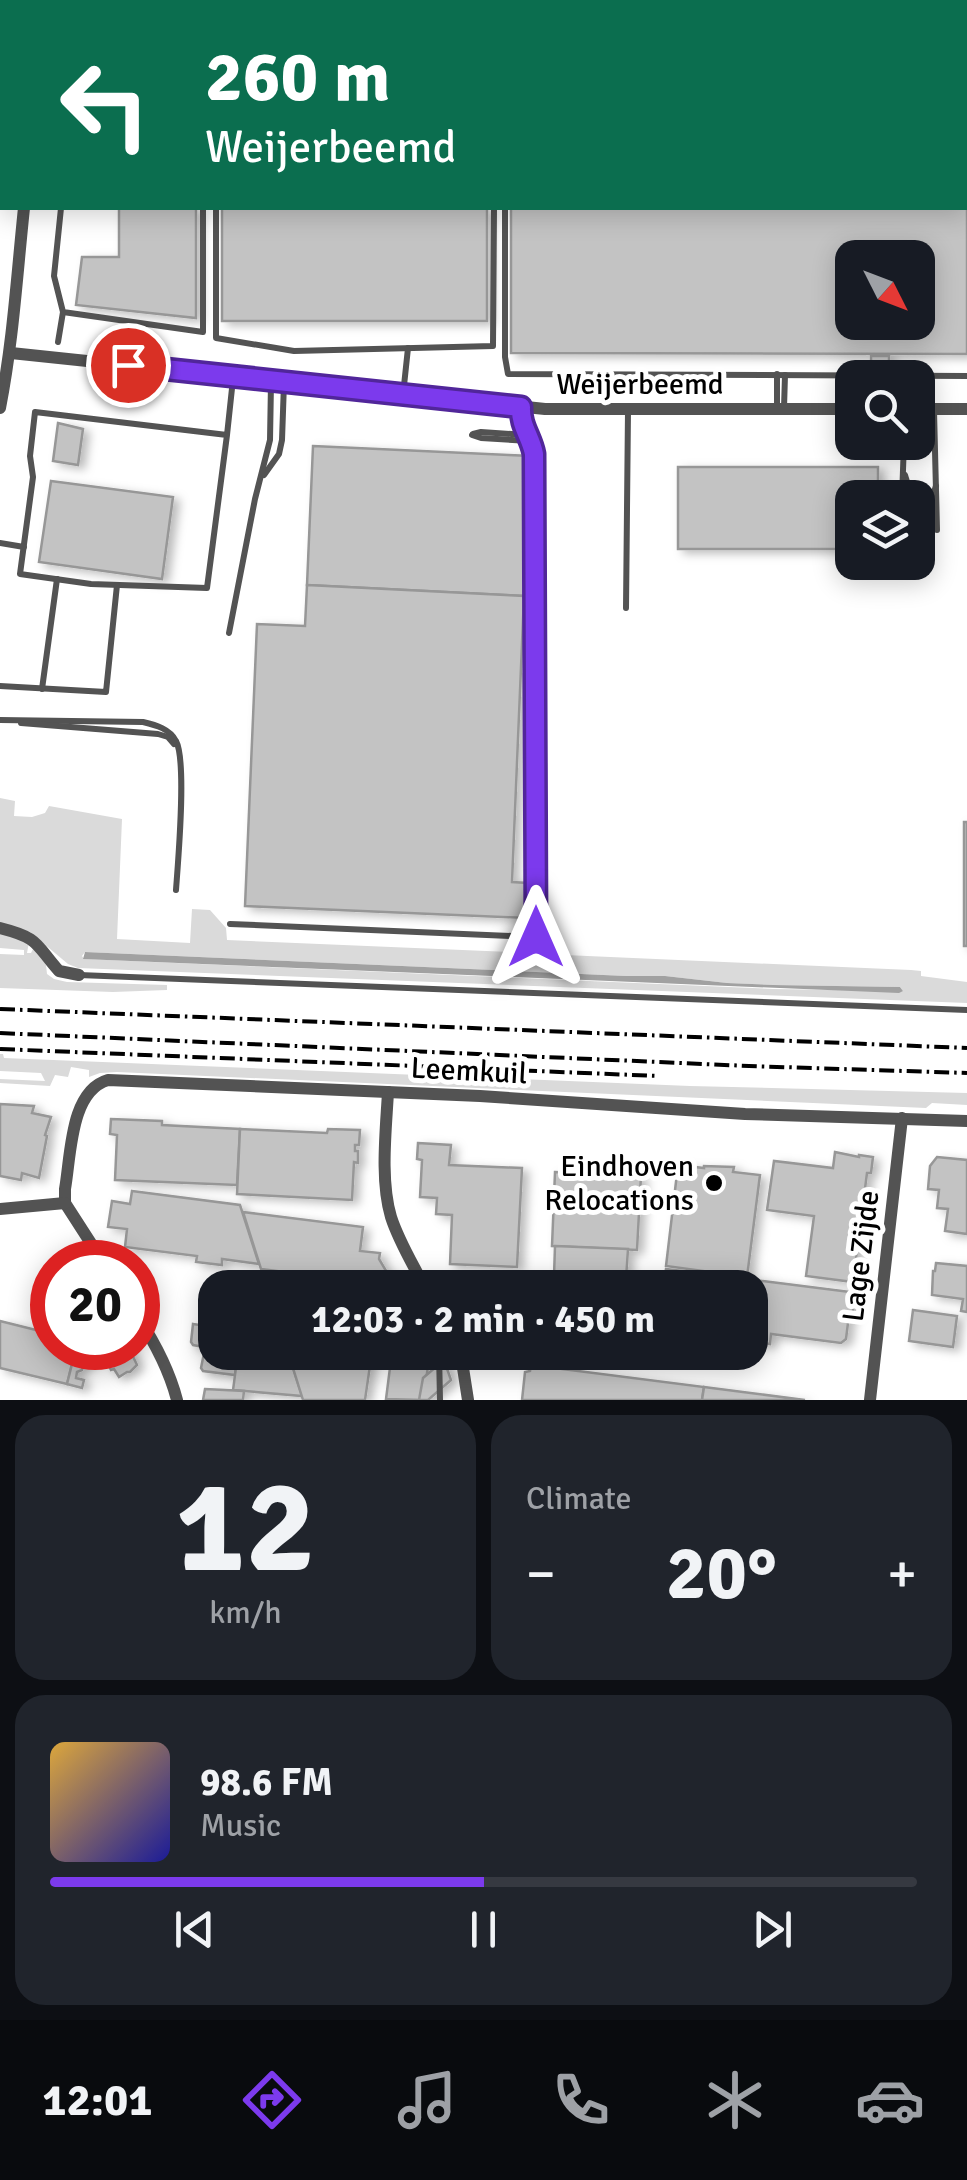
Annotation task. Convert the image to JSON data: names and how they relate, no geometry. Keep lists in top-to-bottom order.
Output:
{
  "streets": {
    "street": ["Weijerbeemd", "Leemkuil", "Lage Zijde"]
  },
  "crossings": [
    ["Leemkuil", "Lage Zijde"]
  ],
  "places": ["Eindhoven Relocations"],
  "north": "bottom right",
  "page": {
    "turn": ["260 m", "Weijerbeemd"],
    "limit": "20",
    "trip": "12:03 · 2 min · 450 m",
    "tile": [
      ["12", "km/h"],
      "Climate"
    ],
    "heat": ["−", "20°", "+"],
    "song": ["98.6 FM", "Music"],
    "tabs": "12:01"
  }
}
